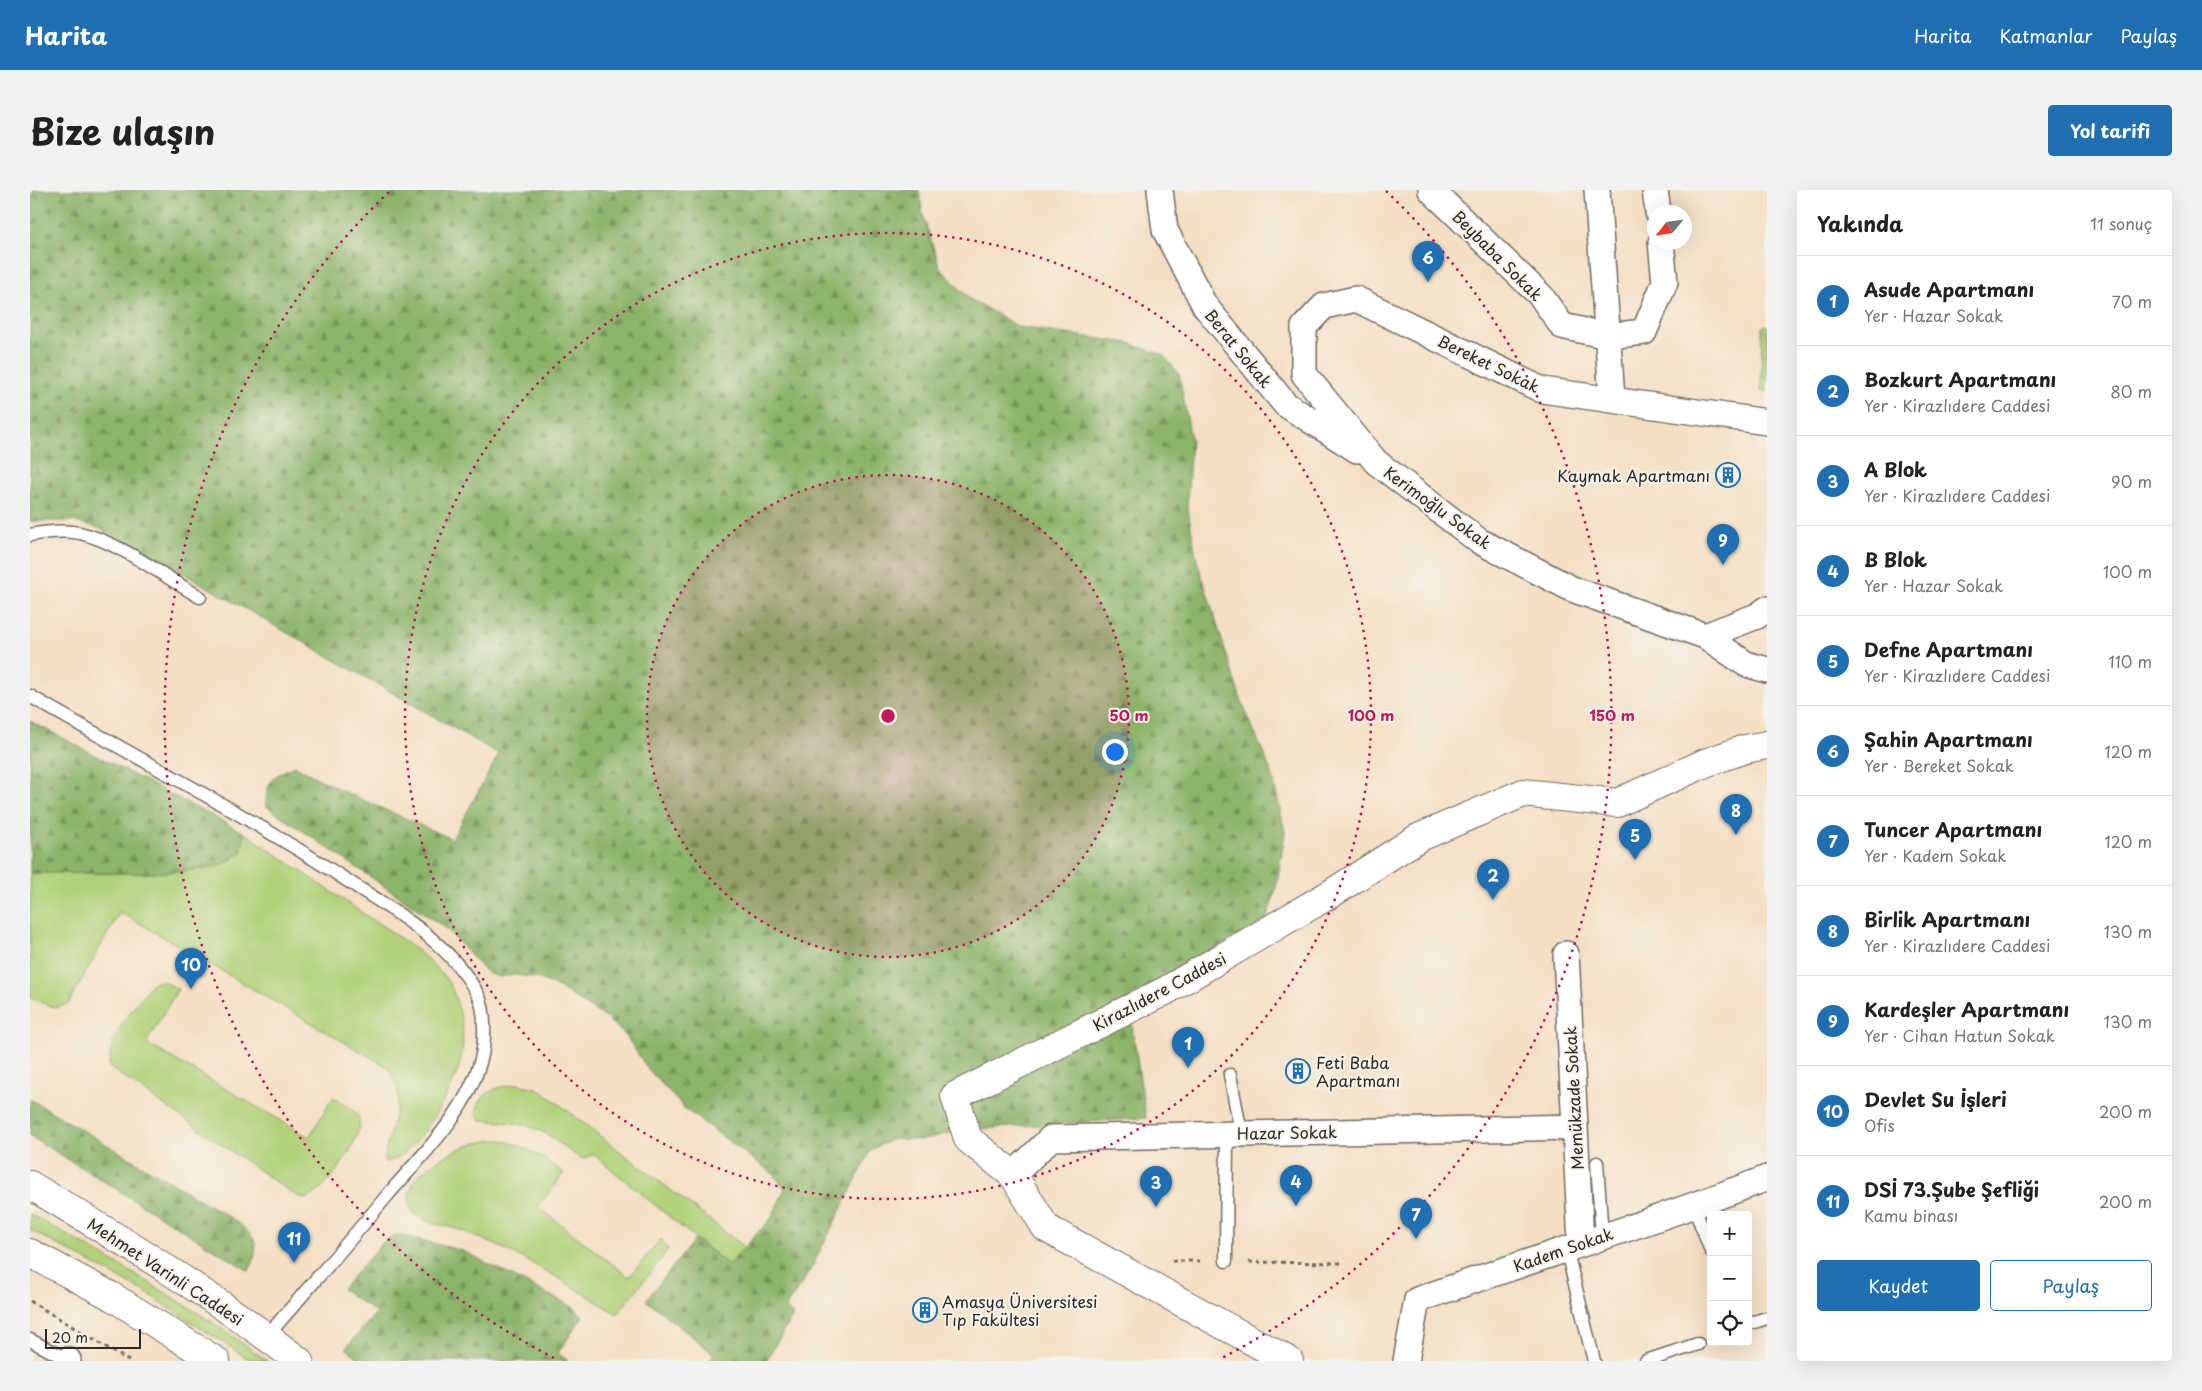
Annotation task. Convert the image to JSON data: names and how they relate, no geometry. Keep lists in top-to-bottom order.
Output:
{
  "streets": {
    "street": [
      "Beybaba Sokak",
      "Berat Sokak",
      "Bereket Sokak",
      "Kerimoğlu Sokak",
      "Kirazlıdere Caddesi",
      "Memükzade Sokak",
      "Hazar Sokak",
      "Kadem Sokak",
      "Mehmet Varinli Caddesi"
    ]
  },
  "crossings": [
    ["Berat Sokak", "Kerimoğlu Sokak"],
    ["Bereket Sokak", "Kerimoğlu Sokak"],
    ["Kirazlıdere Caddesi", "Hazar Sokak"],
    ["Memükzade Sokak", "Hazar Sokak"],
    ["Memükzade Sokak", "Kadem Sokak"]
  ],
  "places": {
    "building": ["Kaymak Apartmanı", "Feti Baba Apartmanı", "Amasya Üniversitesi Tıp Fakültesi"]
  },
  "scale_bar": "20 m",
  "north": "bottom left",
  "page": {
    "header": "Harita",
    "nav": ["Harita", "Katmanlar", "Paylaş"],
    "title": "Bize ulaşın",
    "buttons": [
      "Yol tarifi",
      ["Kaydet", "Paylaş"]
    ],
    "heading": ["Yakında", "11 sonuç"],
    "pins": [
      "6",
      "9",
      "8",
      "5",
      "2",
      "10",
      "1",
      "4",
      "3",
      "7",
      "11"
    ],
    "list": [
      {
        "mark": "1",
        "name": "Asude Apartmanı",
        "note": "Yer · Hazar Sokak",
        "value": "70 m"
      },
      {
        "mark": "2",
        "name": "Bozkurt Apartmanı",
        "note": "Yer · Kirazlıdere Caddesi",
        "value": "80 m"
      },
      {
        "mark": "3",
        "name": "A Blok",
        "note": "Yer · Kirazlıdere Caddesi",
        "value": "90 m"
      },
      {
        "mark": "4",
        "name": "B Blok",
        "note": "Yer · Hazar Sokak",
        "value": "100 m"
      },
      {
        "mark": "5",
        "name": "Defne Apartmanı",
        "note": "Yer · Kirazlıdere Caddesi",
        "value": "110 m"
      },
      {
        "mark": "6",
        "name": "Şahin Apartmanı",
        "note": "Yer · Bereket Sokak",
        "value": "120 m"
      },
      {
        "mark": "7",
        "name": "Tuncer Apartmanı",
        "note": "Yer · Kadem Sokak",
        "value": "120 m"
      },
      {
        "mark": "8",
        "name": "Birlik Apartmanı",
        "note": "Yer · Kirazlıdere Caddesi",
        "value": "130 m"
      },
      {
        "mark": "9",
        "name": "Kardeşler Apartmanı",
        "note": "Yer · Cihan Hatun Sokak",
        "value": "130 m"
      },
      {
        "mark": "10",
        "name": "Devlet Su İşleri",
        "note": "Ofis",
        "value": "200 m"
      },
      {
        "mark": "11",
        "name": "DSİ 73.Şube Şefliği",
        "note": "Kamu binası",
        "value": "200 m"
      }
    ],
    "map_buttons": ["+", "−"],
    "scale": "20 m"
  },
  "rings": ["50 m", "100 m", "150 m"]
}
